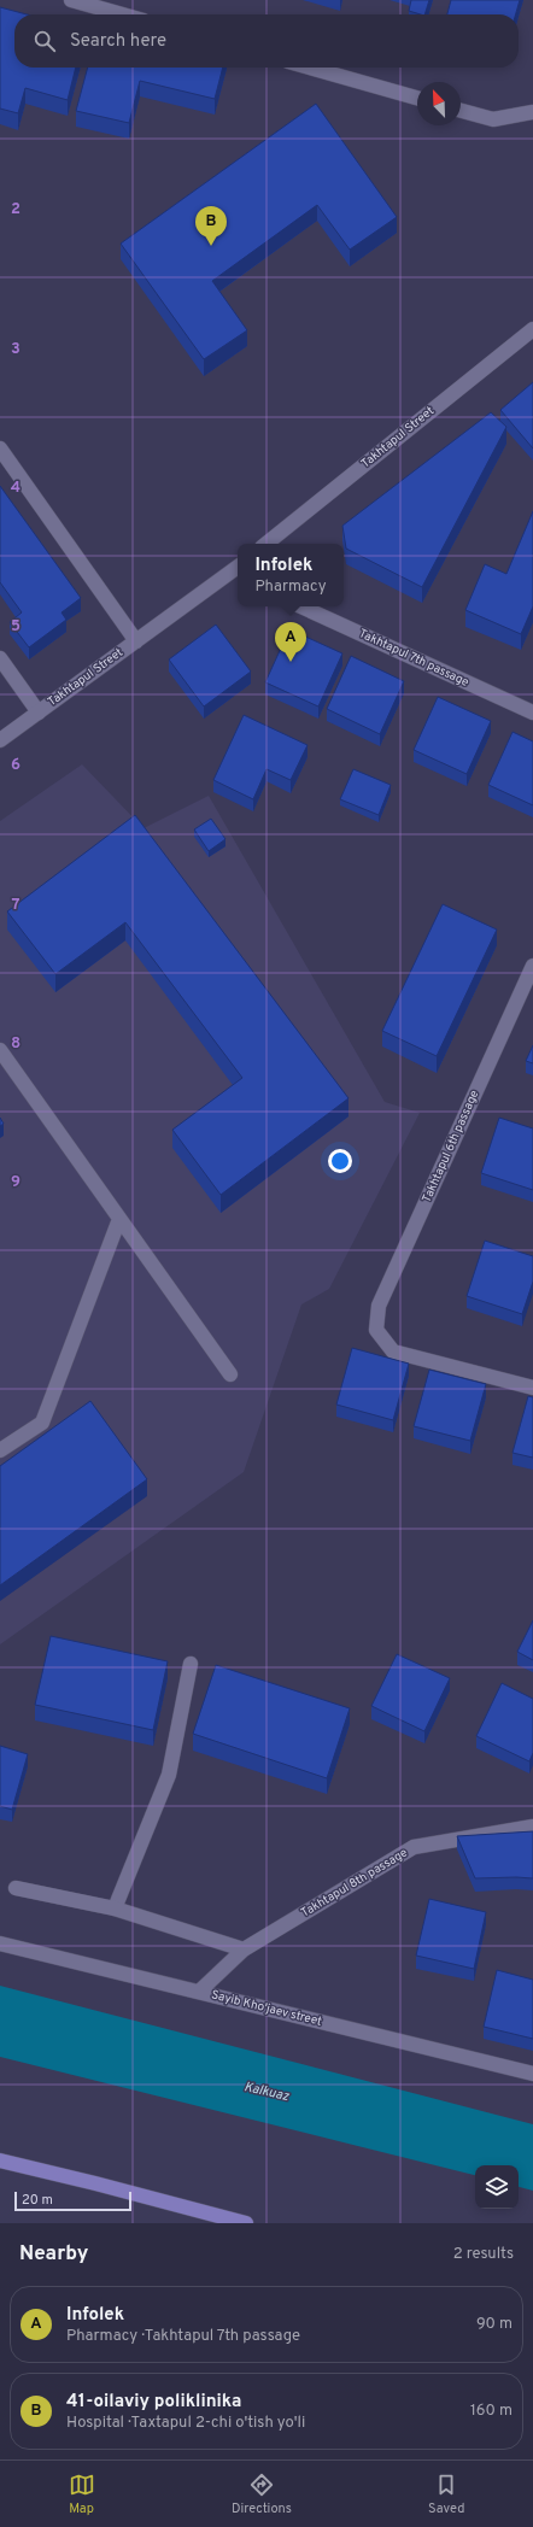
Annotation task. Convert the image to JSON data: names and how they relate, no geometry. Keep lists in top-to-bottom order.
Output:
{
  "streets": {
    "street": [
      "Takhtapul Street",
      "Takhtapul 7th passage",
      "Takhtapul 6th passage",
      "Takhtapul 8th passage",
      "Sayib Kho'jaev street"
    ]
  },
  "crossings": [
    ["Takhtapul 8th passage", "Sayib Kho'jaev street"]
  ],
  "water": ["Kalkuaz"],
  "scale_bar": "20 m",
  "north": "top left",
  "page": {
    "search": "Search here",
    "pins": ["B", "A"],
    "popup": ["Infolek", "Pharmacy"],
    "scale": "20 m",
    "heading": ["Nearby", "2 results"],
    "list": [
      {
        "mark": "A",
        "name": "Infolek",
        "note": "Pharmacy · Takhtapul 7th passage",
        "value": "90 m"
      },
      {
        "mark": "B",
        "name": "41-oilaviy poliklinika",
        "note": "Hospital · Taxtapul 2-chi o'tish yo'li",
        "value": "160 m"
      }
    ],
    "nav": ["Map", "Directions", "Saved"]
  },
  "grid": {
    "rows": [
      "2",
      "3",
      "4",
      "5",
      "6",
      "7",
      "8",
      "9"
    ]
  }
}
